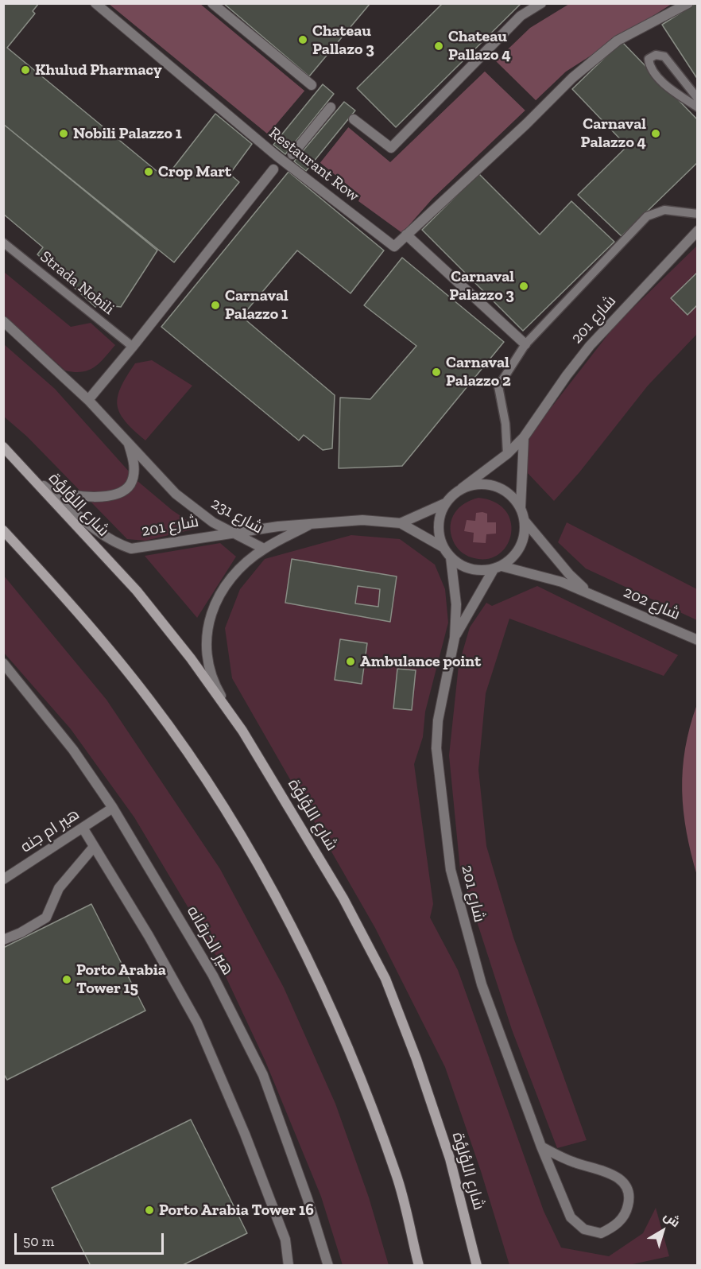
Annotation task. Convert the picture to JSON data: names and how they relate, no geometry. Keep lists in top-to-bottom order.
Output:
{
  "streets": {
    "main road": ["شارع اللؤلؤة"],
    "street": [
      "Restaurant Row",
      "شارع 201",
      "شارع 231",
      "شارع 202",
      "هير ام جنه",
      "هير الخرقانه"
    ],
    "lane": ["Strada Nobili"]
  },
  "crossings": [
    ["شارع 201", "شارع اللؤلؤة"],
    ["شارع 201", "شارع 231"],
    ["شارع 201", "شارع 202"],
    ["هير ام جنه", "هير الخرقانه"]
  ],
  "places": [
    "Chateau Pallazo 3",
    "Chateau Pallazo 4",
    "Khulud Pharmacy",
    "Nobili Palazzo 1",
    "Carnaval Palazzo 4",
    "Crop Mart",
    "Carnaval Palazzo 3",
    "Carnaval Palazzo 1",
    "Carnaval Palazzo 2",
    "Ambulance point",
    "Porto Arabia Tower 15",
    "Porto Arabia Tower 16"
  ],
  "scale_bar": "50 m",
  "north": "top right"
}
